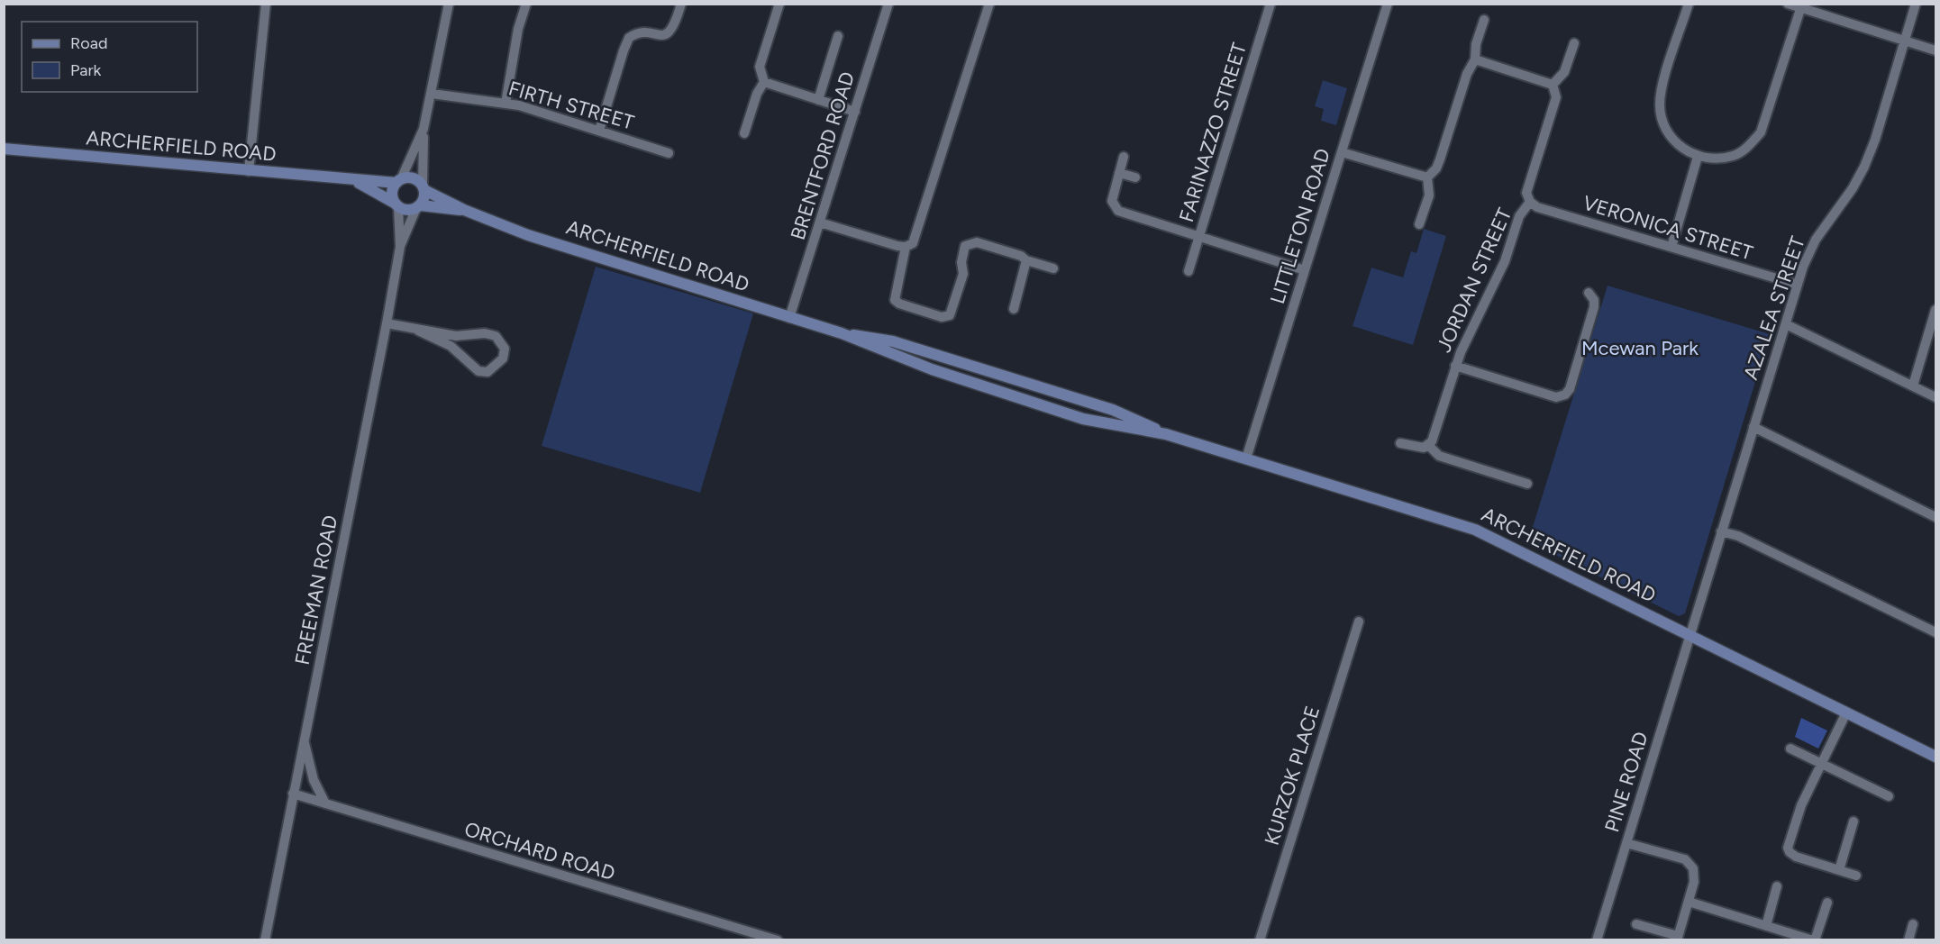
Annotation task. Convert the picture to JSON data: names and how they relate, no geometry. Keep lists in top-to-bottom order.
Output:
{
  "streets": {
    "main road": ["ARCHERFIELD ROAD"],
    "street": [
      "FIRTH STREET",
      "FARINAZZO STREET",
      "BRENTFORD ROAD",
      "LITTLETON ROAD",
      "VERONICA STREET",
      "JORDAN STREET",
      "AZALEA STREET",
      "FREEMAN ROAD",
      "KURZOK PLACE",
      "PINE ROAD",
      "ORCHARD ROAD"
    ]
  },
  "crossings": [
    ["ARCHERFIELD ROAD", "BRENTFORD ROAD"],
    ["ARCHERFIELD ROAD", "LITTLETON ROAD"],
    ["ARCHERFIELD ROAD", "AZALEA STREET"],
    ["ARCHERFIELD ROAD", "FREEMAN ROAD"],
    ["ARCHERFIELD ROAD", "PINE ROAD"],
    ["VERONICA STREET", "JORDAN STREET"],
    ["VERONICA STREET", "AZALEA STREET"],
    ["AZALEA STREET", "PINE ROAD"],
    ["FREEMAN ROAD", "ORCHARD ROAD"]
  ],
  "parks": ["Mcewan Park"],
  "legend": ["Road", "Park"]
}
